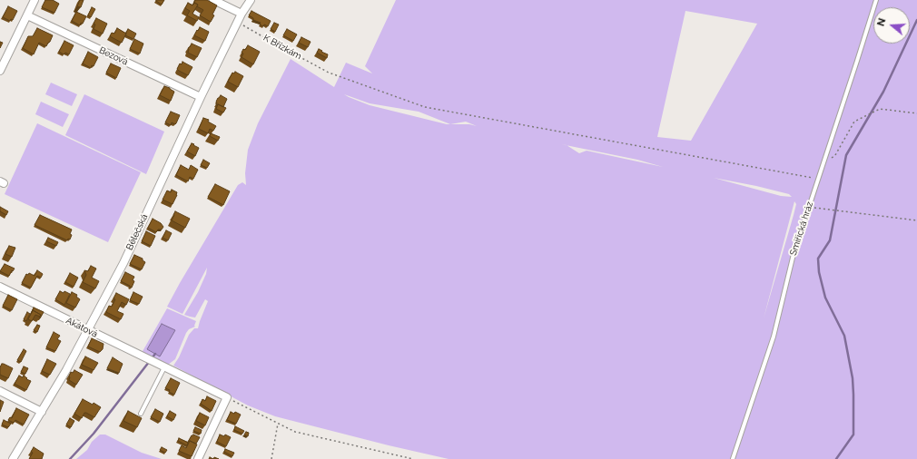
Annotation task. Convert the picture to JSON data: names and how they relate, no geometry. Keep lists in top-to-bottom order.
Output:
{
  "streets": {
    "street": ["Bezová", "Bělečská", "Akátová"],
    "lane": ["Smiřická hráz"],
    "path": ["K Břízkám"]
  },
  "crossings": [
    ["K Břízkám", "Smiřická hráz"],
    ["K Břízkám", "Bělečská"],
    ["Bezová", "Bělečská"],
    ["Bělečská", "Akátová"]
  ],
  "north": "left"
}
